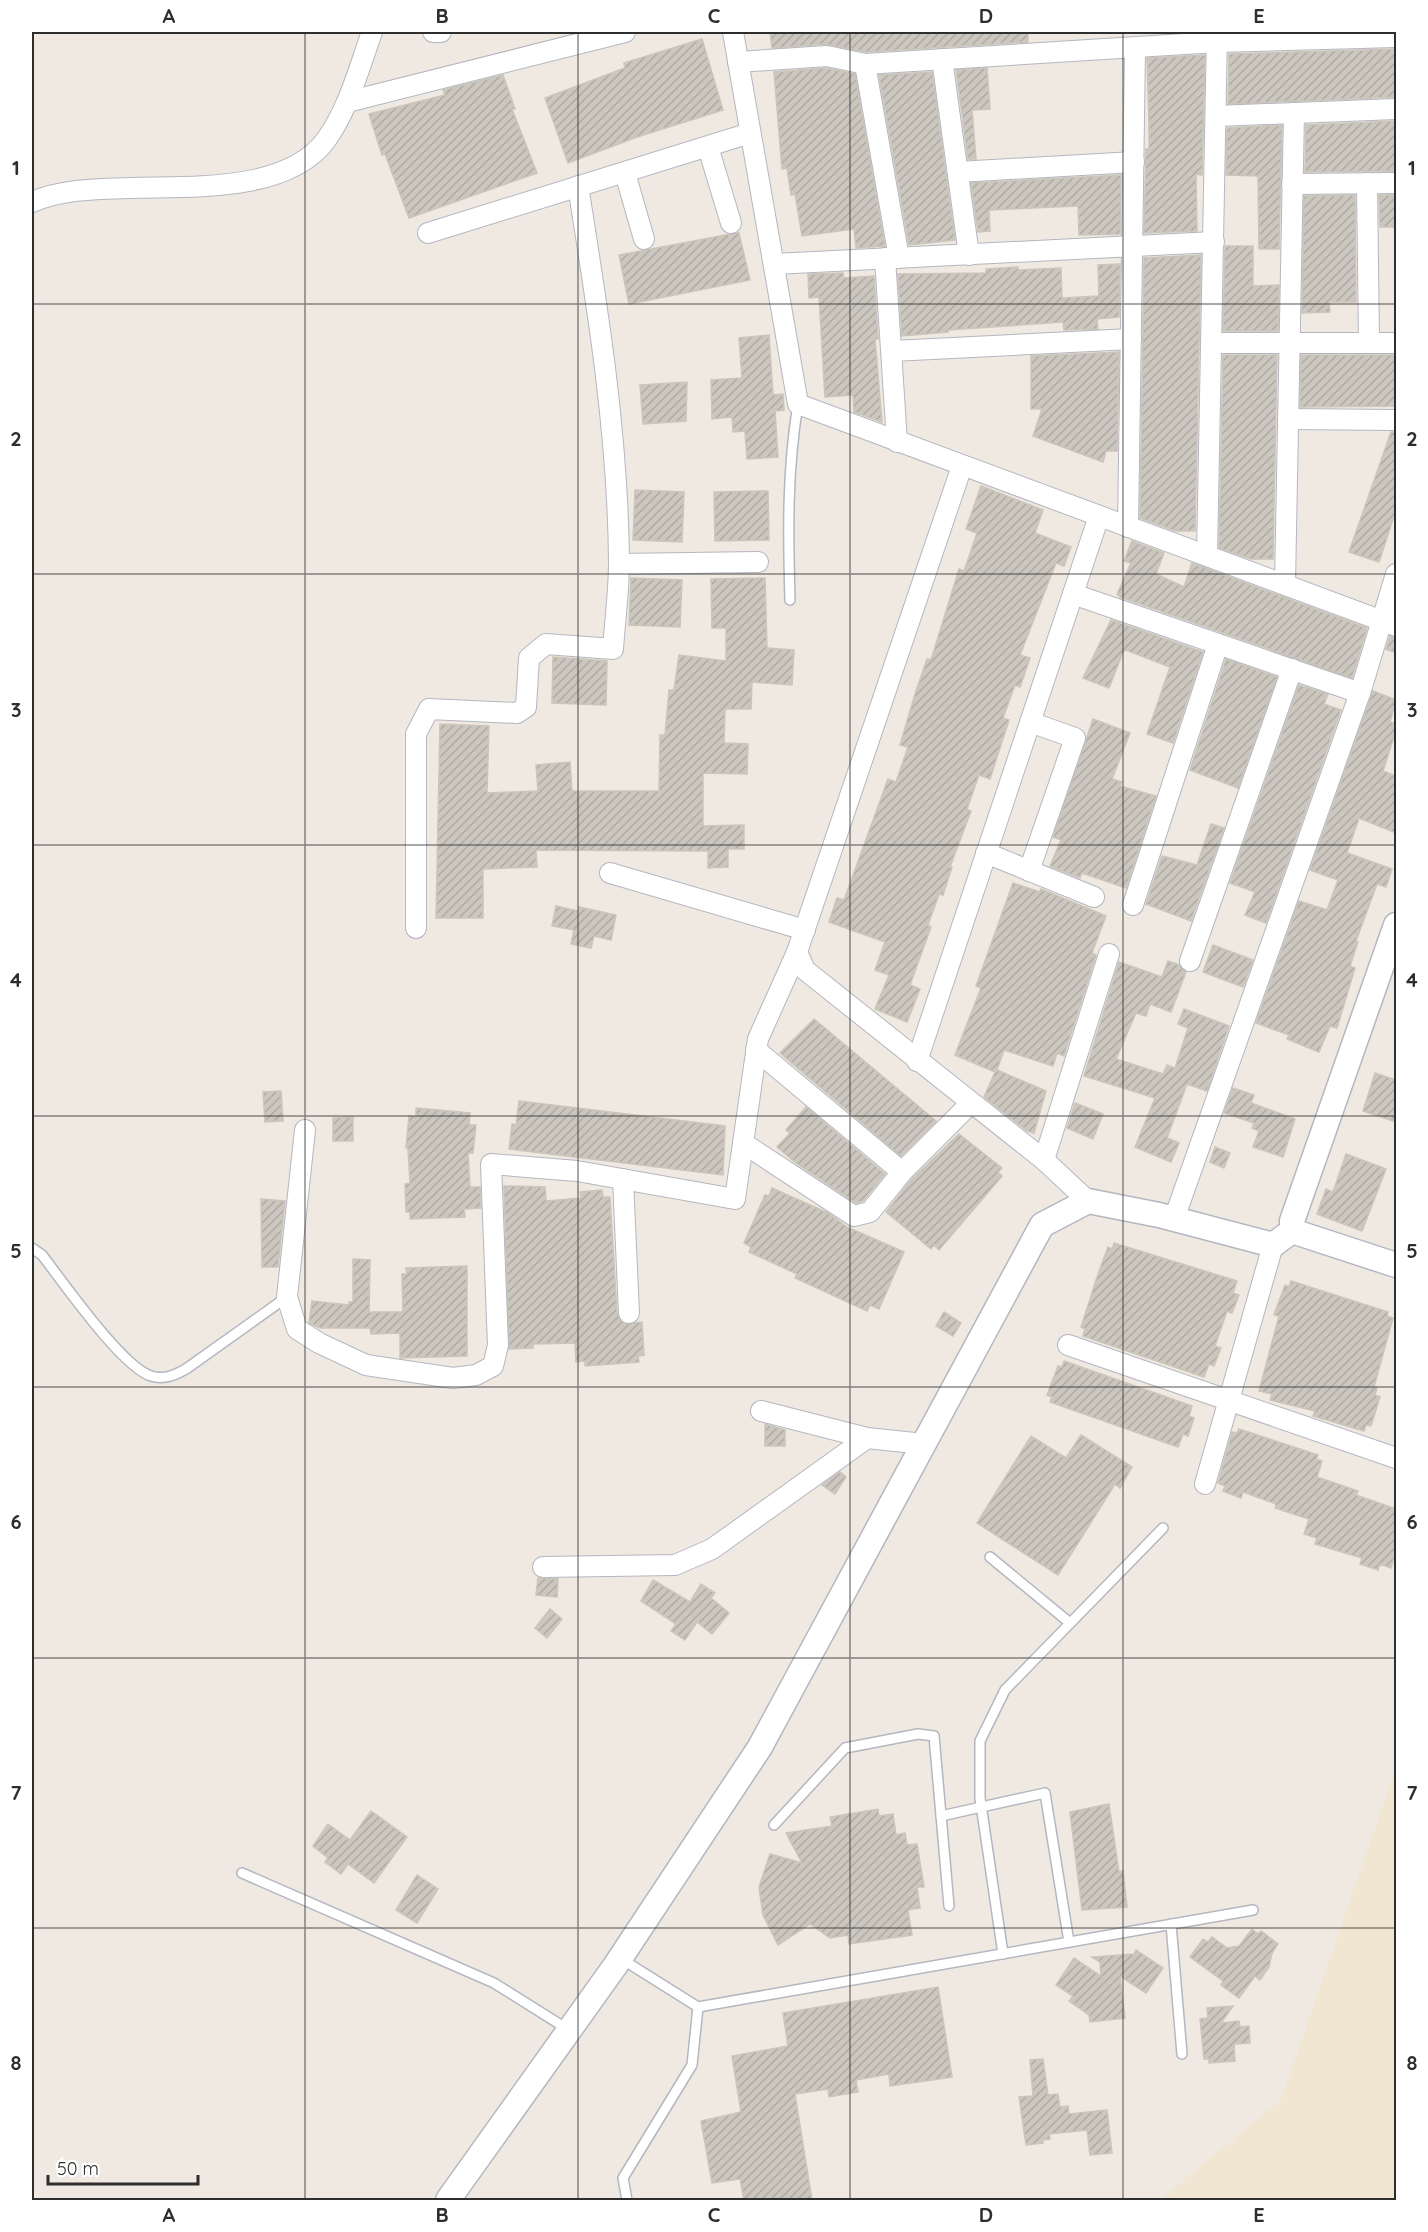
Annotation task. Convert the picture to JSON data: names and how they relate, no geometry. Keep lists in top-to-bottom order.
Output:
{
  "scale_bar": "50 m",
  "grid": {
    "columns": [
      "A",
      "B",
      "C",
      "D",
      "E"
    ],
    "rows": [
      "1",
      "2",
      "3",
      "4",
      "5",
      "6",
      "7",
      "8"
    ]
  }
}
